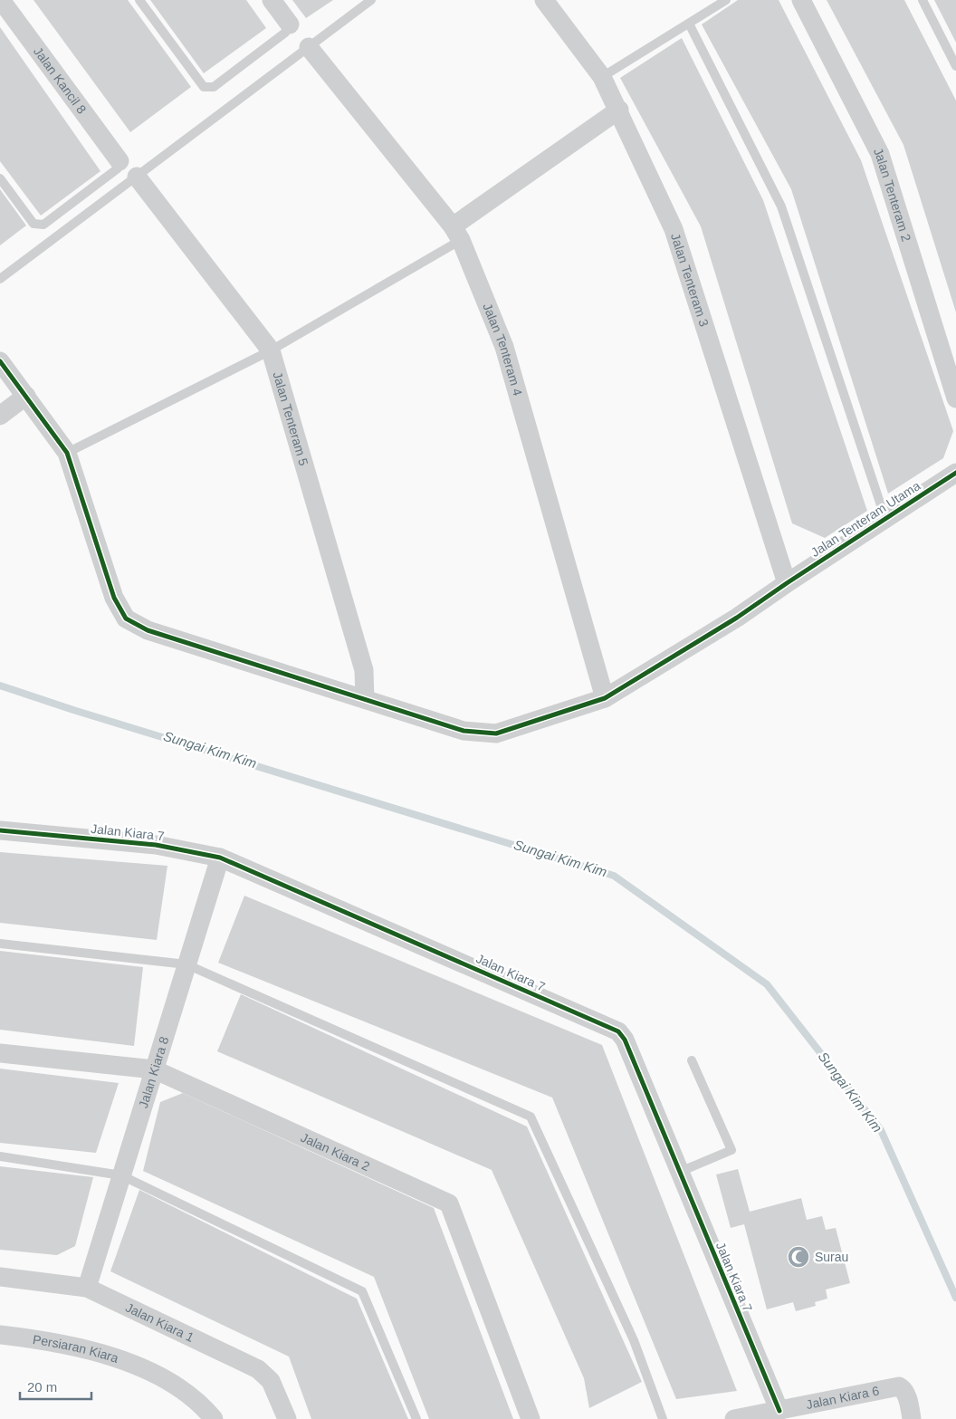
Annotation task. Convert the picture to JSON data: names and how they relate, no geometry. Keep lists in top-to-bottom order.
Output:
{
  "streets": {
    "street": [
      "Jalan Kancil 8",
      "Jalan Tenteram 2",
      "Jalan Tenteram 3",
      "Jalan Tenteram 4",
      "Jalan Tenteram 5",
      "Jalan Tenteram Utama",
      "Jalan Kiara 7",
      "Jalan Kiara 8",
      "Jalan Kiara 2",
      "Jalan Kiara 1",
      "Persiaran Kiara",
      "Jalan Kiara 6"
    ]
  },
  "crossings": [
    ["Jalan Tenteram 3", "Jalan Tenteram Utama"],
    ["Jalan Tenteram 4", "Jalan Tenteram Utama"],
    ["Jalan Tenteram 5", "Jalan Tenteram Utama"],
    ["Jalan Kiara 7", "Jalan Kiara 8"],
    ["Jalan Kiara 7", "Jalan Kiara 6"],
    ["Jalan Kiara 8", "Jalan Kiara 2"],
    ["Jalan Kiara 8", "Jalan Kiara 1"]
  ],
  "water": ["Sungai Kim Kim"],
  "places": {
    "mosque": ["Surau"]
  },
  "scale_bar": "20 m"
}
